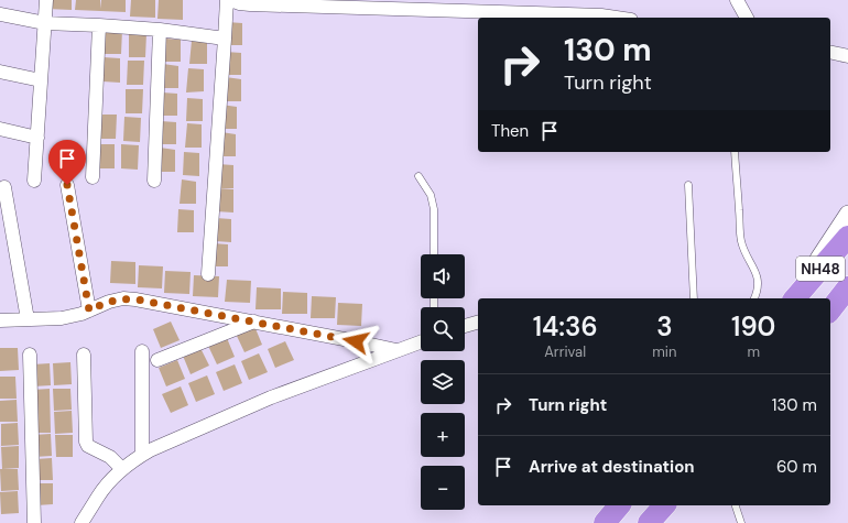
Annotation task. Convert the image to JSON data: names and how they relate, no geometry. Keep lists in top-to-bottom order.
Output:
{
  "streets": {
    "highway": ["NH48"]
  },
  "page": {
    "turn": ["130 m", "Turn right"],
    "then": "Then",
    "map_buttons": ["+", "−"],
    "eta": [
      "14:36",
      "Arrival",
      "3",
      "min",
      "190",
      "m"
    ],
    "list": [
      {
        "name": "Turn right",
        "value": "130 m"
      },
      {
        "name": "Arrive at destination",
        "value": "60 m"
      }
    ]
  }
}
